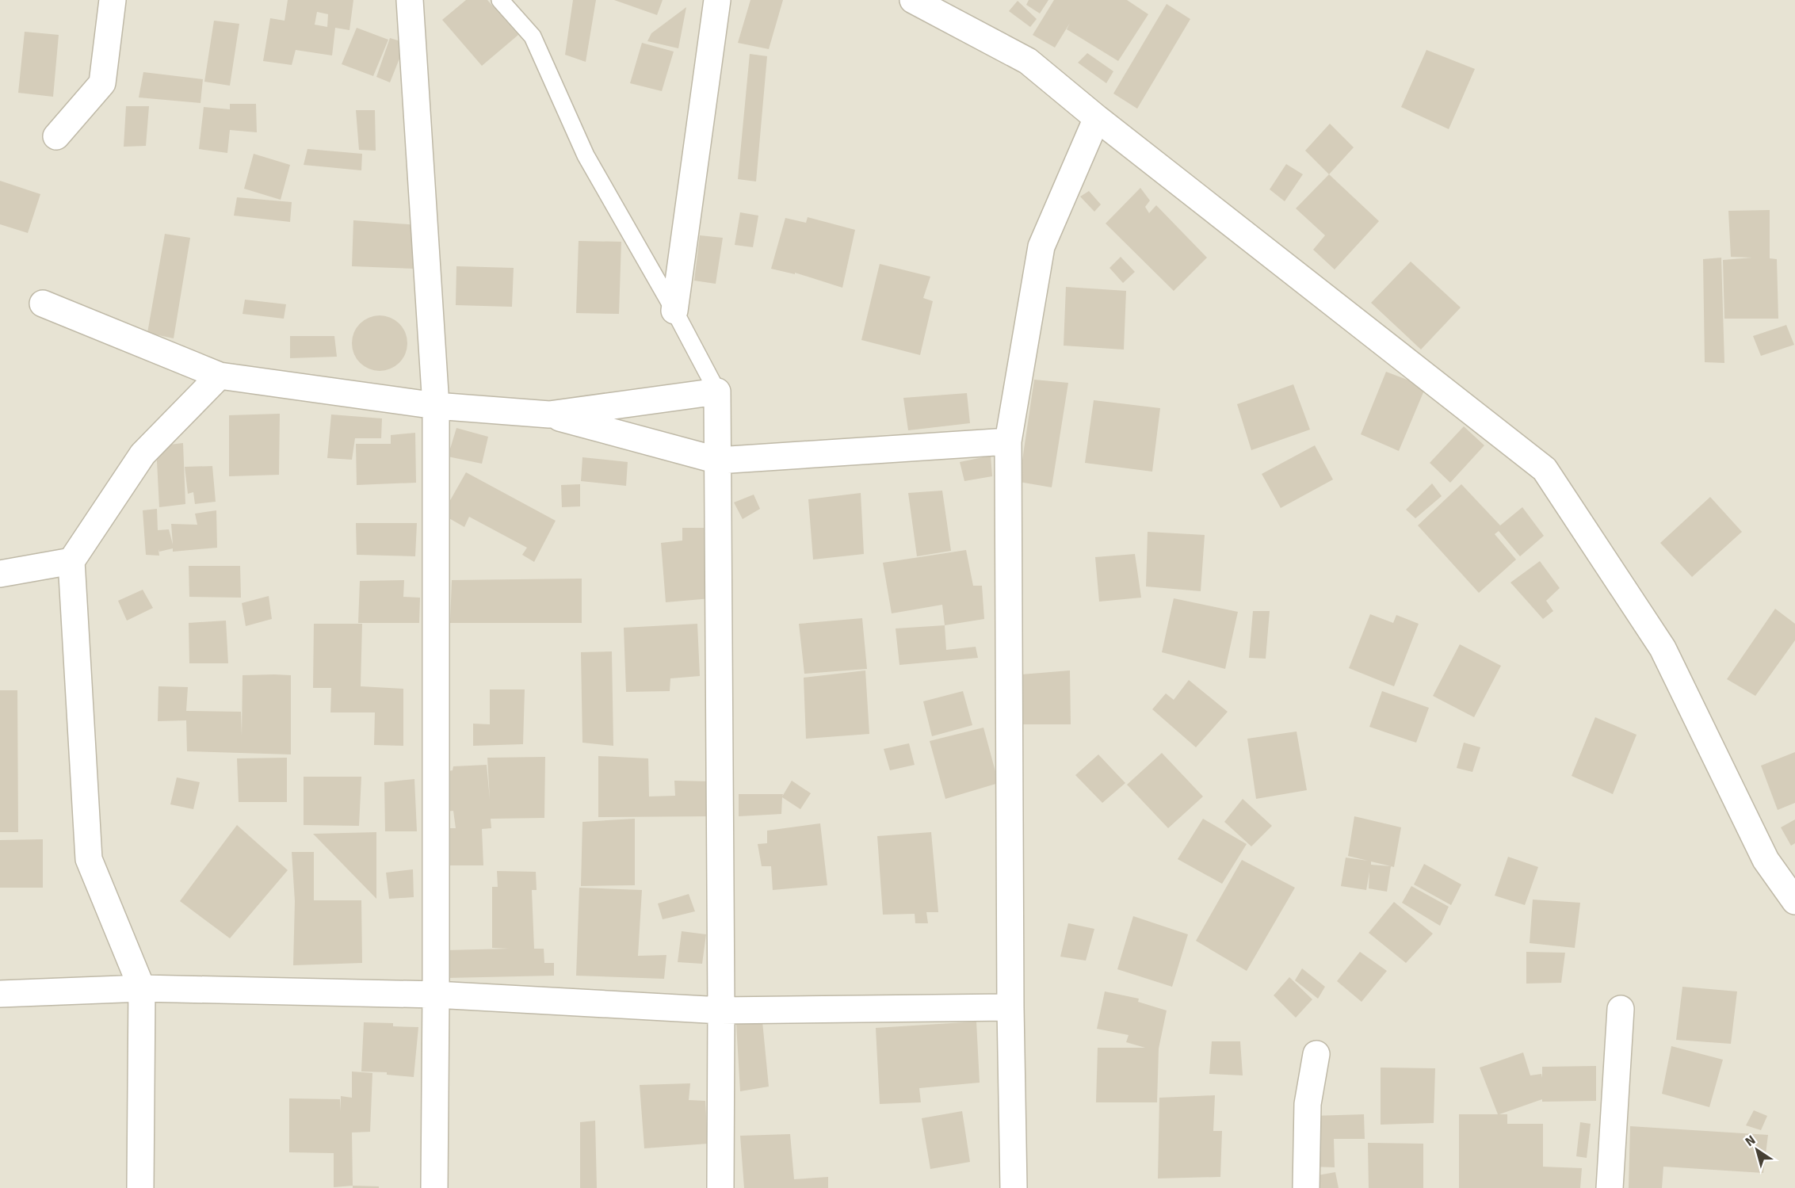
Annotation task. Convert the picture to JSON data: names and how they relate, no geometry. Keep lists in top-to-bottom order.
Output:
{
  "north": "top left"
}
